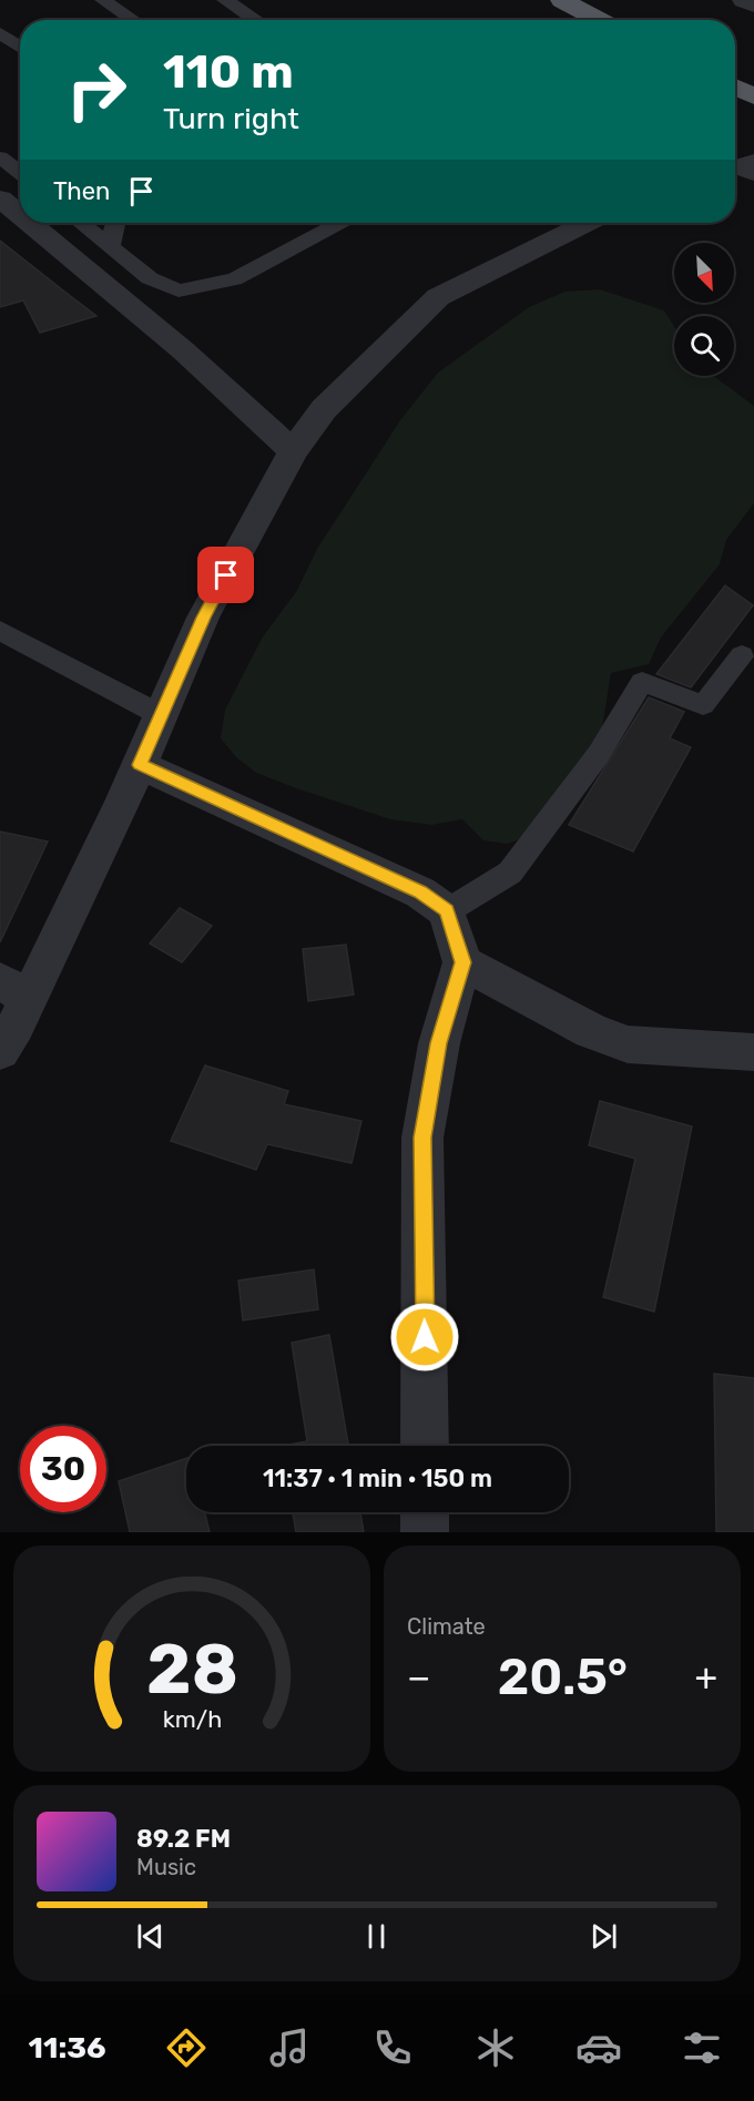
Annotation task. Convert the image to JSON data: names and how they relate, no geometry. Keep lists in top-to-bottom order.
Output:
{
  "north": "bottom right",
  "page": {
    "turn": ["110 m", "Turn right"],
    "then": "Then",
    "limit": "30",
    "trip": "11:37 · 1 min · 150 m",
    "tile": "Climate",
    "heat": ["−", "20.5°", "+"],
    "song": ["89.2 FM", "Music"],
    "tabs": "11:36",
    "gauge": ["28", "km/h"]
  }
}
